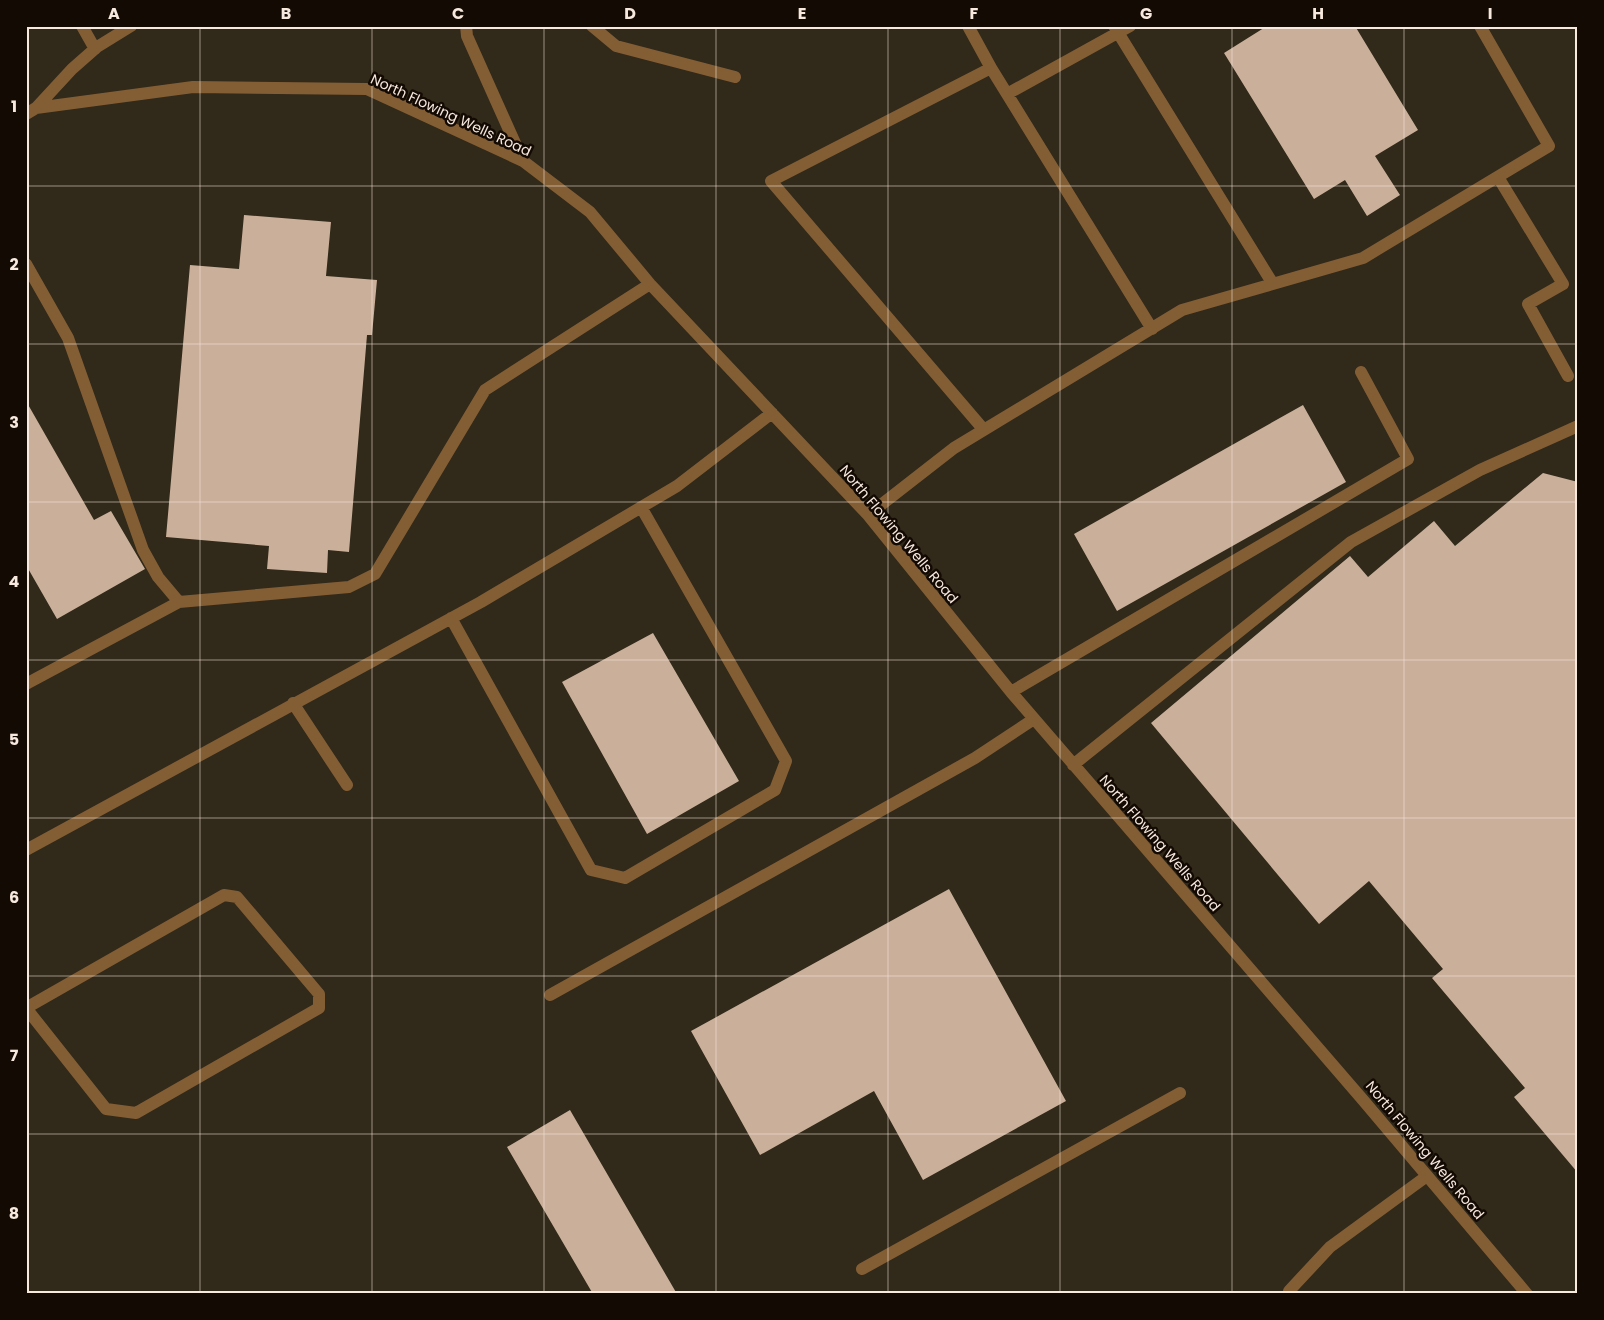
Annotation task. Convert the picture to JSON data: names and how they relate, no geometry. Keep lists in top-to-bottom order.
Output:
{
  "streets": {
    "street": ["North Flowing Wells Road"]
  },
  "grid": {
    "columns": [
      "A",
      "B",
      "C",
      "D",
      "E",
      "F",
      "G",
      "H",
      "I"
    ],
    "rows": [
      "1",
      "2",
      "3",
      "4",
      "5",
      "6",
      "7",
      "8"
    ]
  }
}
